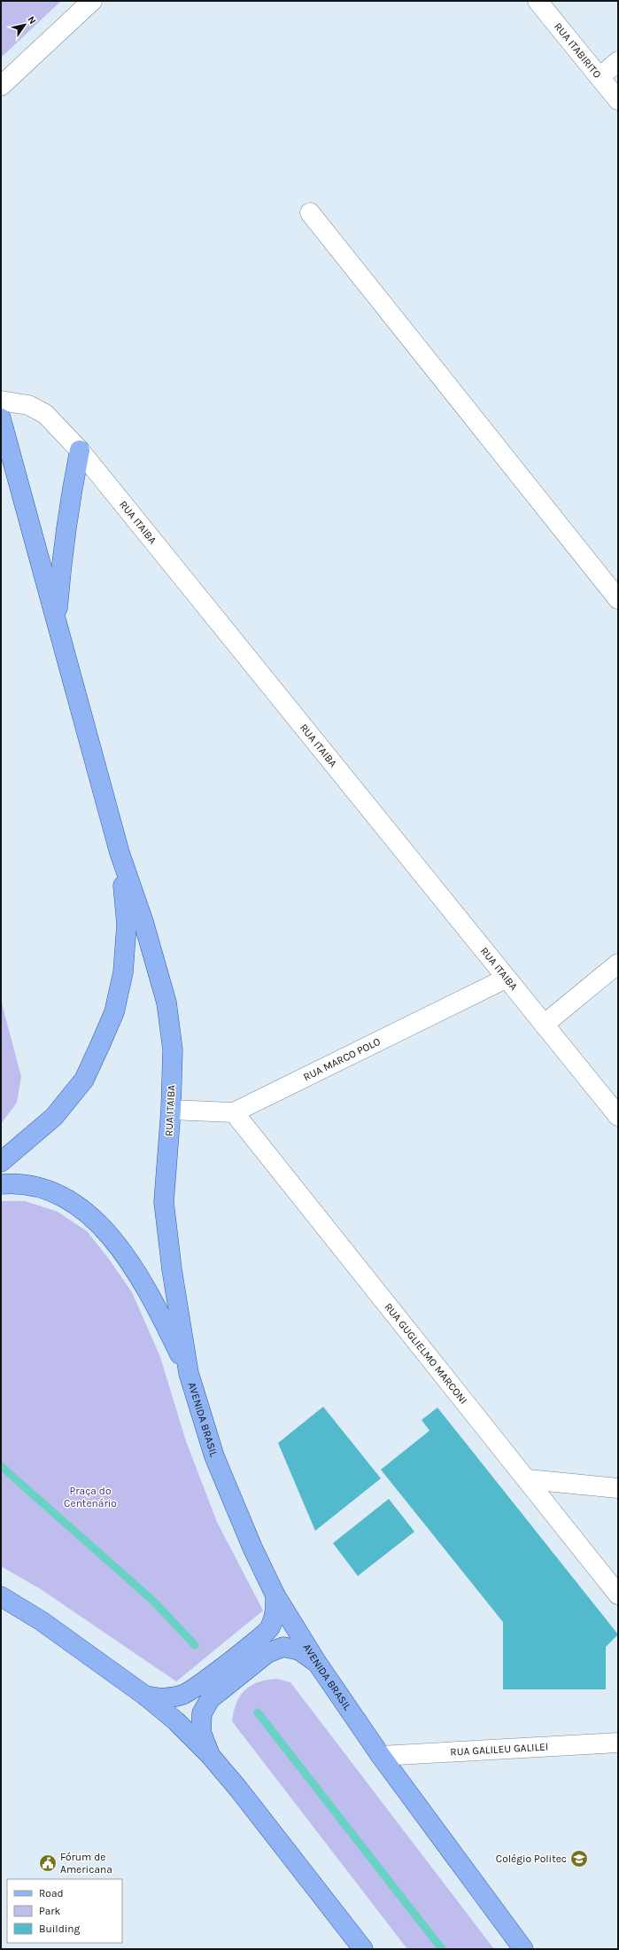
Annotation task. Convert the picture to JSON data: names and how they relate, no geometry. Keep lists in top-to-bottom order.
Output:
{
  "streets": {
    "main road": ["RUA ITAIBA", "AVENIDA BRASIL"],
    "street": [
      "RUA ITABIRITO",
      "RUA MARCO POLO",
      "RUA GUGLIELMO MARCONI",
      "RUA GALILEU GALILEI"
    ]
  },
  "crossings": [
    ["RUA ITAIBA", "RUA MARCO POLO"],
    ["RUA ITAIBA", "AVENIDA BRASIL"],
    ["RUA MARCO POLO", "RUA GUGLIELMO MARCONI"],
    ["AVENIDA BRASIL", "RUA GALILEU GALILEI"]
  ],
  "parks": ["Praça do Centenário"],
  "places": {
    "school or university": ["Colégio Politec"],
    "public building": ["Fórum de Americana"]
  },
  "legend": ["Road", "Park", "Building"],
  "north": "top right"
}
